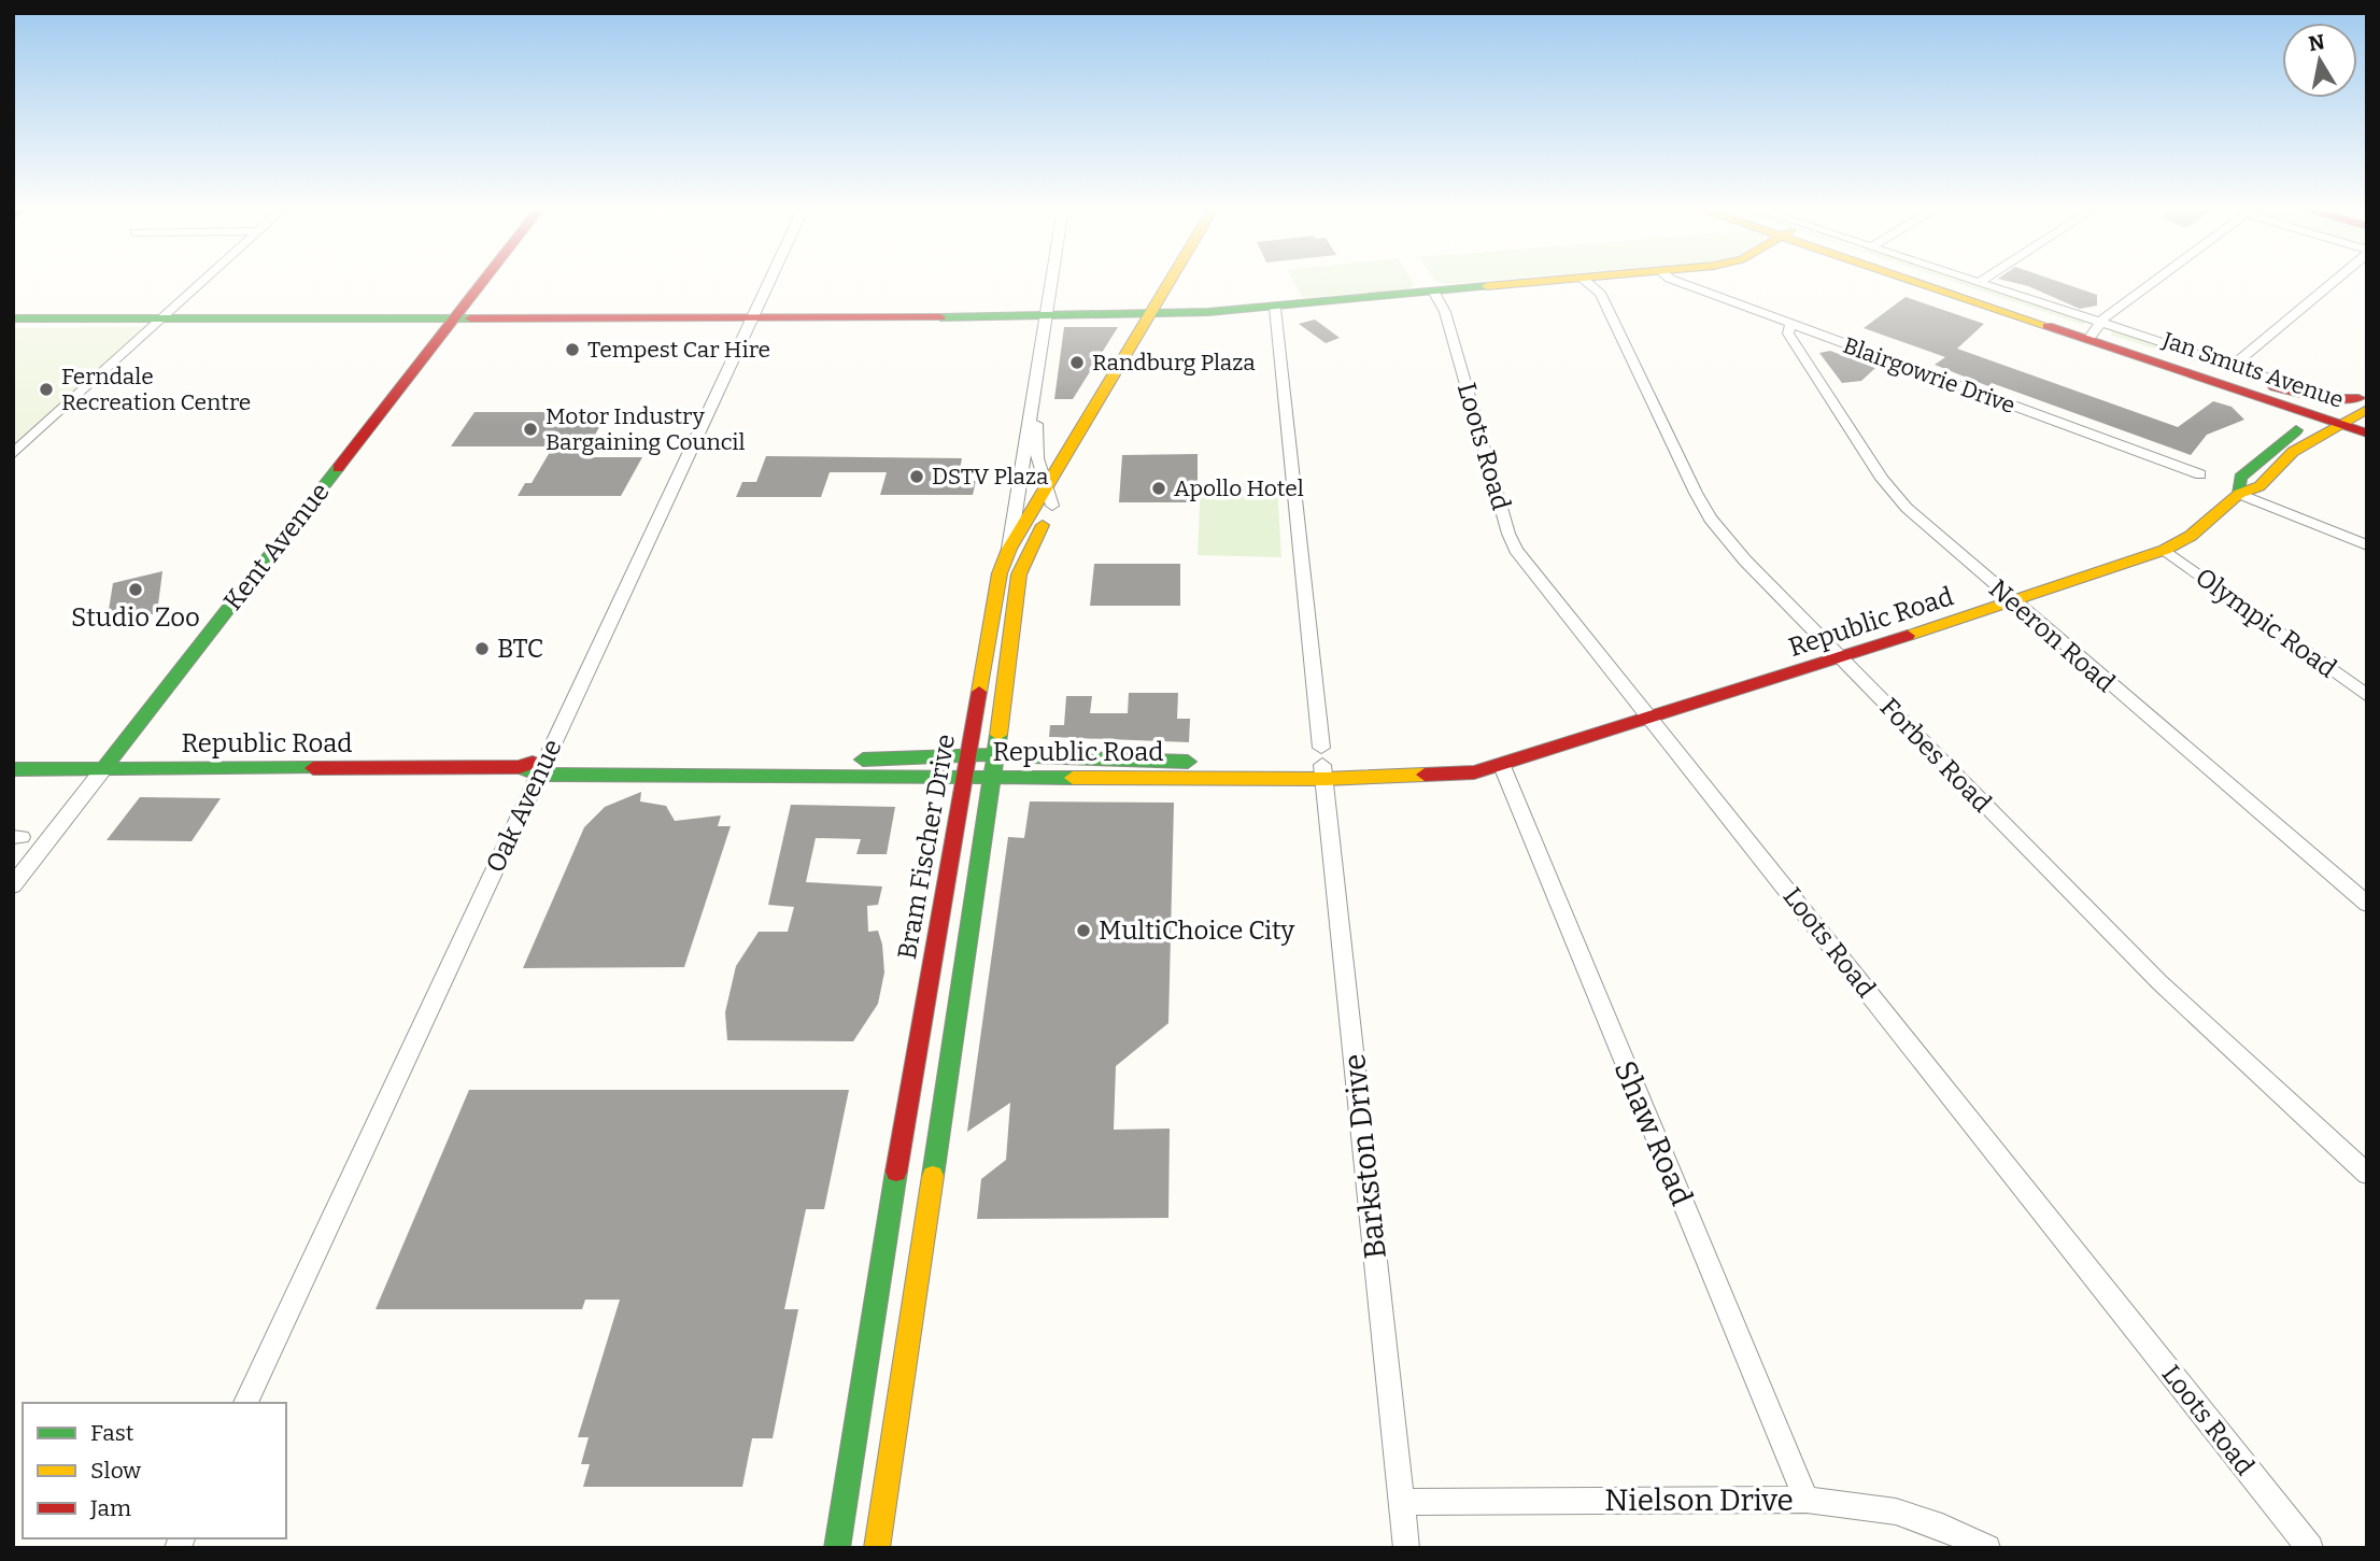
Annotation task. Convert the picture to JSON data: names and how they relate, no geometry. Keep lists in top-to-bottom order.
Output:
{
  "streets": {
    "main road": [
      "Jan Smuts Avenue",
      "Kent Avenue",
      "Republic Road",
      "Bram Fischer Drive"
    ],
    "street": [
      "Blairgowrie Drive",
      "Loots Road",
      "Olympic Road",
      "Neeron Road",
      "Forbes Road",
      "Oak Avenue",
      "Shaw Road",
      "Barkston Drive",
      "Nielson Drive"
    ]
  },
  "crossings": [
    ["Jan Smuts Avenue", "Republic Road"],
    ["Blairgowrie Drive", "Neeron Road"],
    ["Loots Road", "Republic Road"],
    ["Kent Avenue", "Republic Road"],
    ["Republic Road", "Olympic Road"],
    ["Republic Road", "Neeron Road"],
    ["Republic Road", "Forbes Road"],
    ["Republic Road", "Oak Avenue"],
    ["Republic Road", "Bram Fischer Drive"],
    ["Republic Road", "Shaw Road"],
    ["Republic Road", "Barkston Drive"],
    ["Shaw Road", "Nielson Drive"],
    ["Barkston Drive", "Nielson Drive"]
  ],
  "places": [
    "Tempest Car Hire",
    "Randburg Plaza",
    "Ferndale Recreation Centre",
    "Motor Industry Bargaining Council",
    "DSTV Plaza",
    "Apollo Hotel",
    "Studio Zoo",
    "BTC",
    "MultiChoice City"
  ],
  "legend": ["Fast", "Slow", "Jam"],
  "north": "top"
}
